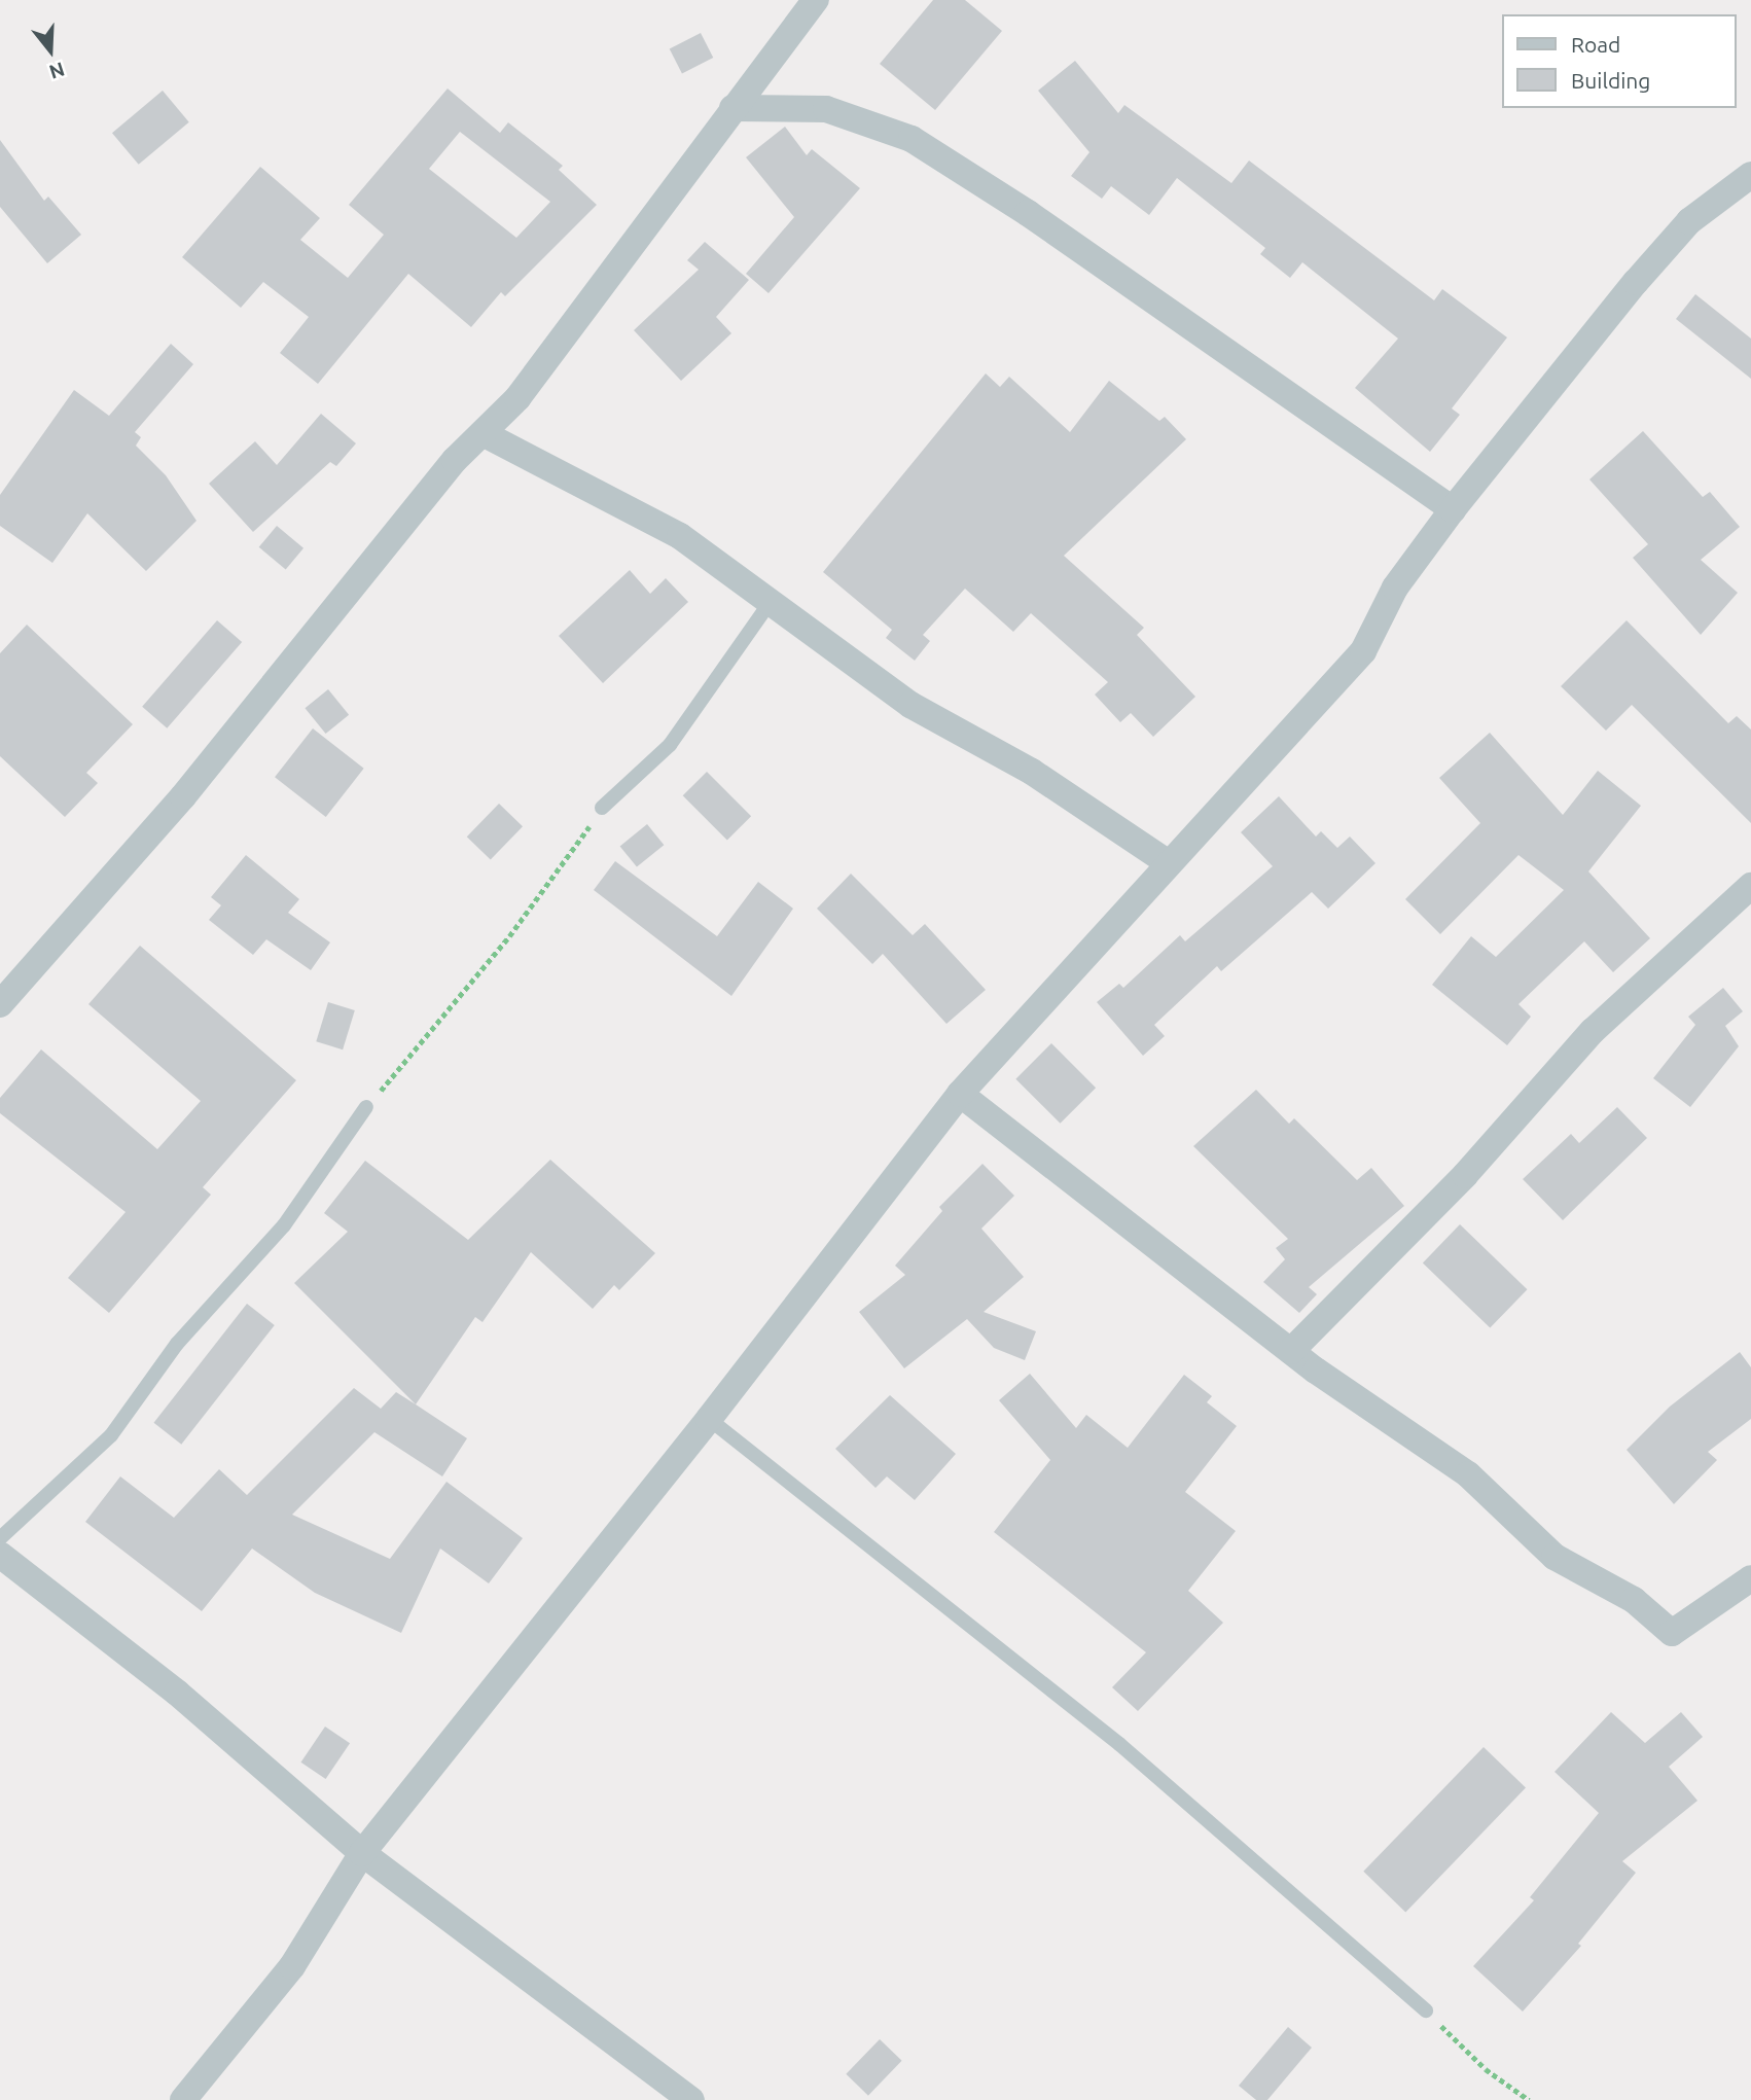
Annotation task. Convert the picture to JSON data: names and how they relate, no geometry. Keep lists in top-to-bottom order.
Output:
{
  "legend": ["Road", "Building"],
  "north": "bottom"
}
